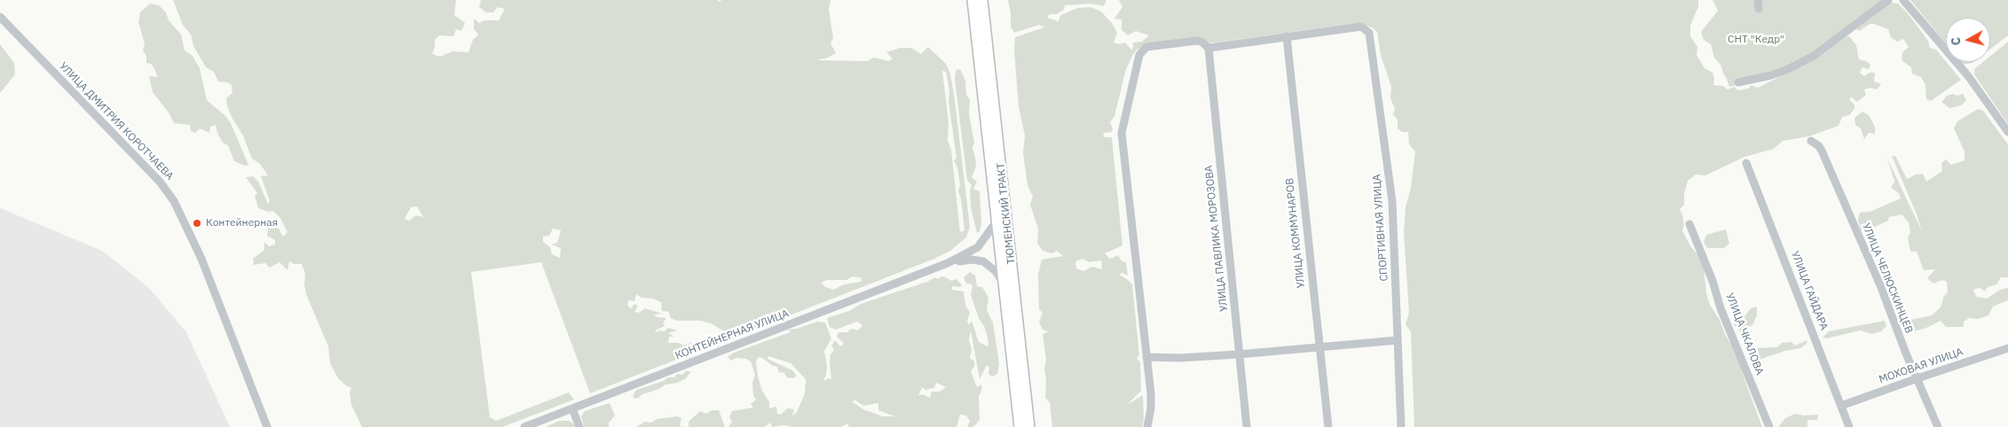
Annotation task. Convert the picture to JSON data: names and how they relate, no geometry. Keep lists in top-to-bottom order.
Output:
{
  "streets": {
    "main road": ["ТЮМЕНСКИЙ ТРАКТ"],
    "street": [
      "УЛИЦА ДМИТРИЯ КОРОТЧАЕВА",
      "СПОРТИВНАЯ УЛИЦА",
      "УЛИЦА КОММУНАРОВ",
      "УЛИЦА ПАВЛИКА МОРОЗОВА",
      "УЛИЦА ЧЕЛЮСКИНЦЕВ",
      "УЛИЦА ГАЙДАРА",
      "УЛИЦА ЧКАЛОВА",
      "КОНТЕЙНЕРНАЯ УЛИЦА",
      "МОХОВАЯ УЛИЦА"
    ]
  },
  "crossings": [
    ["ТЮМЕНСКИЙ ТРАКТ", "КОНТЕЙНЕРНАЯ УЛИЦА"],
    ["СПОРТИВНАЯ УЛИЦА", "УЛИЦА КОММУНАРОВ"],
    ["УЛИЦА ЧЕЛЮСКИНЦЕВ", "МОХОВАЯ УЛИЦА"],
    ["УЛИЦА ГАЙДАРА", "МОХОВАЯ УЛИЦА"]
  ],
  "parks": ["СНТ \"Кедр\""],
  "places": ["Контейнерная"],
  "north": "left"
}
